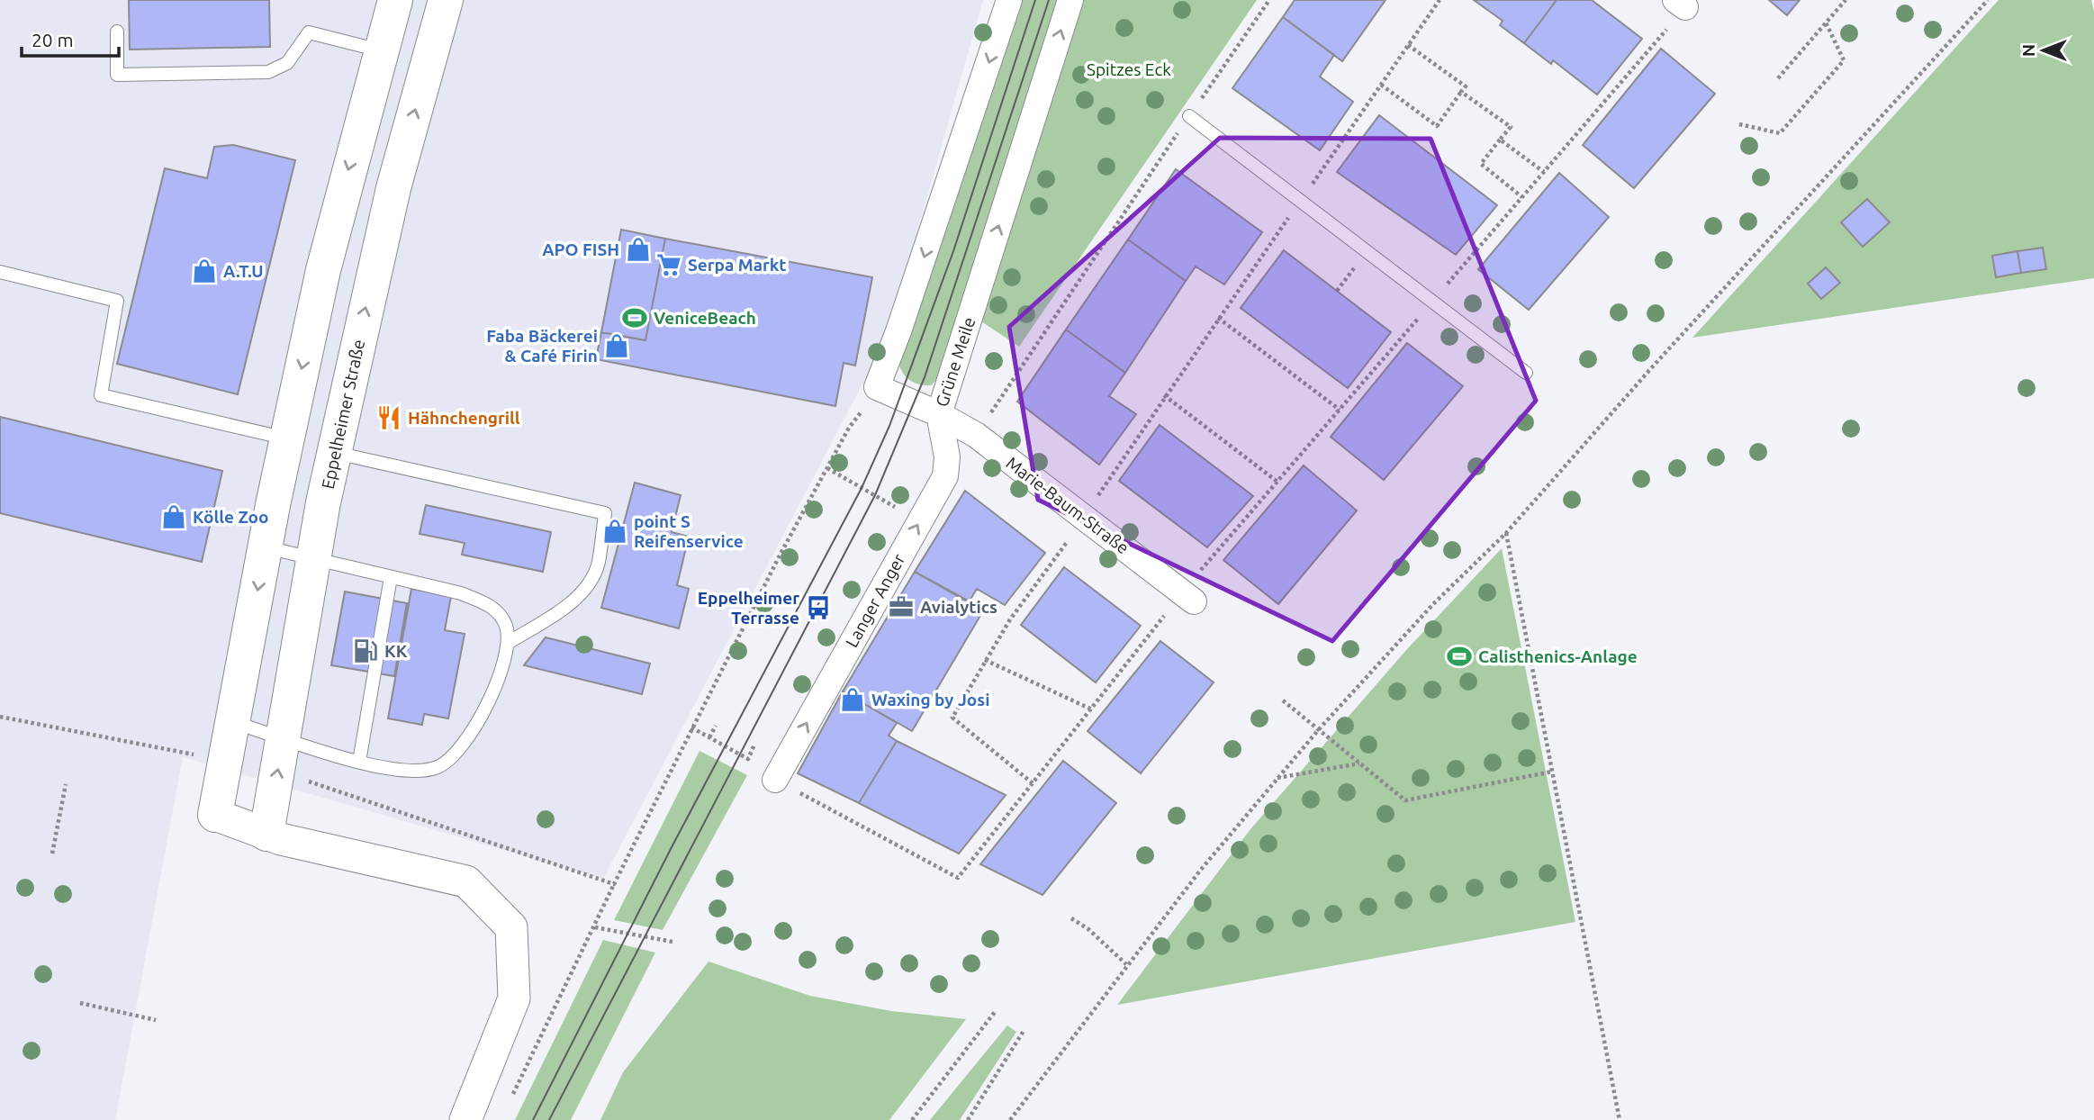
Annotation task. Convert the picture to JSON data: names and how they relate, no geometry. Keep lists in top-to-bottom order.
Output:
{
  "streets": {
    "main road": ["Eppelheimer Straße"],
    "street": ["Grüne Meile", "Marie-Baum-Straße", "Langer Anger"]
  },
  "crossings": [
    ["Grüne Meile", "Marie-Baum-Straße"],
    ["Grüne Meile", "Langer Anger"],
    ["Marie-Baum-Straße", "Langer Anger"]
  ],
  "one_way": ["Langer Anger"],
  "parks": ["Spitzes Eck"],
  "places": {
    "shop": [
      "APO FISH",
      "A.T.U",
      "Faba Bäckerei & Café Firin",
      "Kölle Zoo",
      "point S Reifenservice",
      "Waxing by Josi"
    ],
    "supermarket": ["Serpa Markt"],
    "sports": ["VeniceBeach", "Calisthenics-Anlage"],
    "restaurant": ["Hähnchengrill"],
    "office": ["Avialytics"],
    "bus stop": ["Eppelheimer Terrasse"],
    "fuel station": ["KK"]
  },
  "scale_bar": "20 m",
  "north": "left"
}
